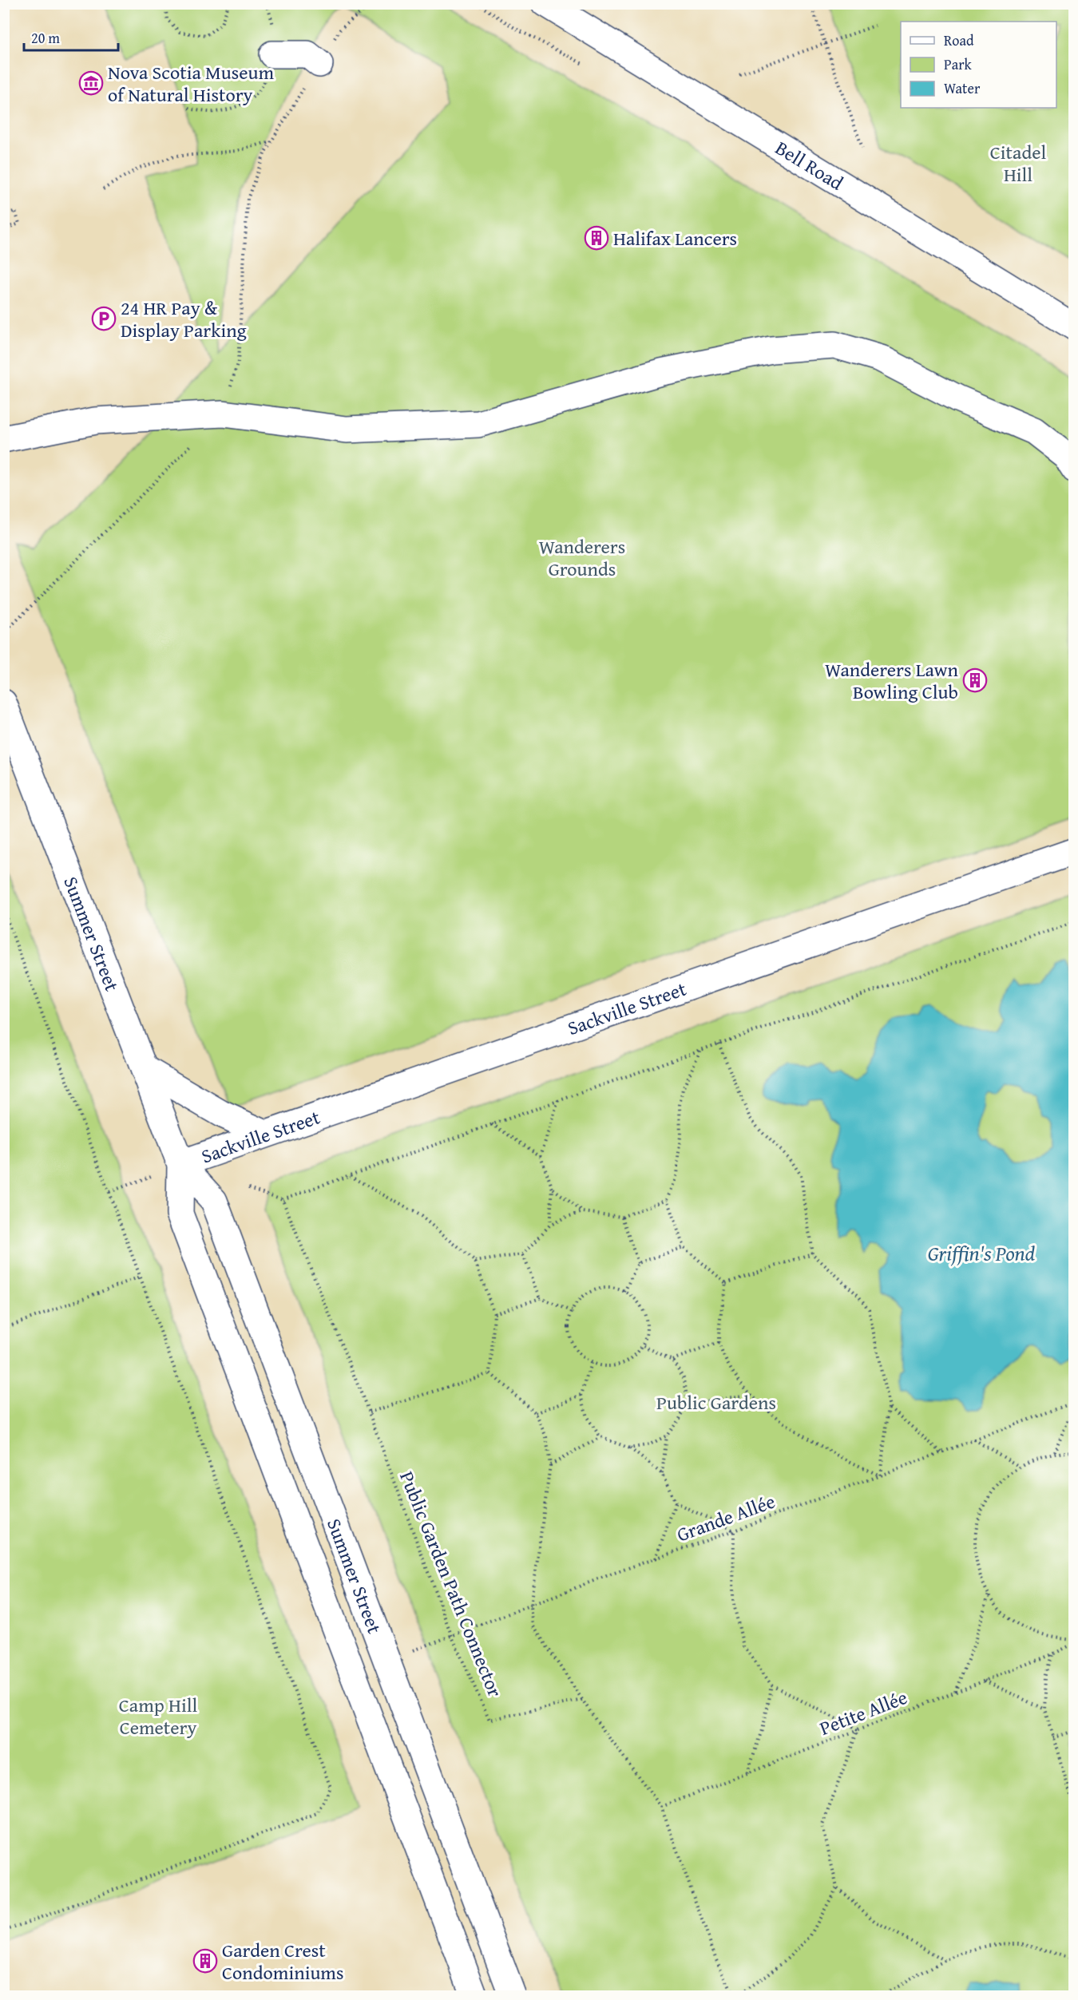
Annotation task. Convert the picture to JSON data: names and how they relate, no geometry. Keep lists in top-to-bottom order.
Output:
{
  "streets": {
    "street": ["Bell Road", "Summer Street", "Sackville Street"],
    "path": ["Grande Allée", "Public Garden Path Connector", "Petite Allée"]
  },
  "crossings": [
    ["Summer Street", "Sackville Street"],
    ["Summer Street", "Grande Allée"],
    ["Grande Allée", "Public Garden Path Connector"]
  ],
  "water": ["Griffin's Pond"],
  "parks": [
    "Citadel Hill",
    "Wanderers Grounds",
    "Public Gardens",
    "Camp Hill Cemetery"
  ],
  "places": {
    "museum": ["Nova Scotia Museum of Natural History"],
    "building": ["Halifax Lancers", "Wanderers Lawn Bowling Club", "Garden Crest Condominiums"],
    "parking": ["24 HR Pay & Display Parking"]
  },
  "legend": ["Road", "Park", "Water"],
  "scale_bar": "20 m"
}
